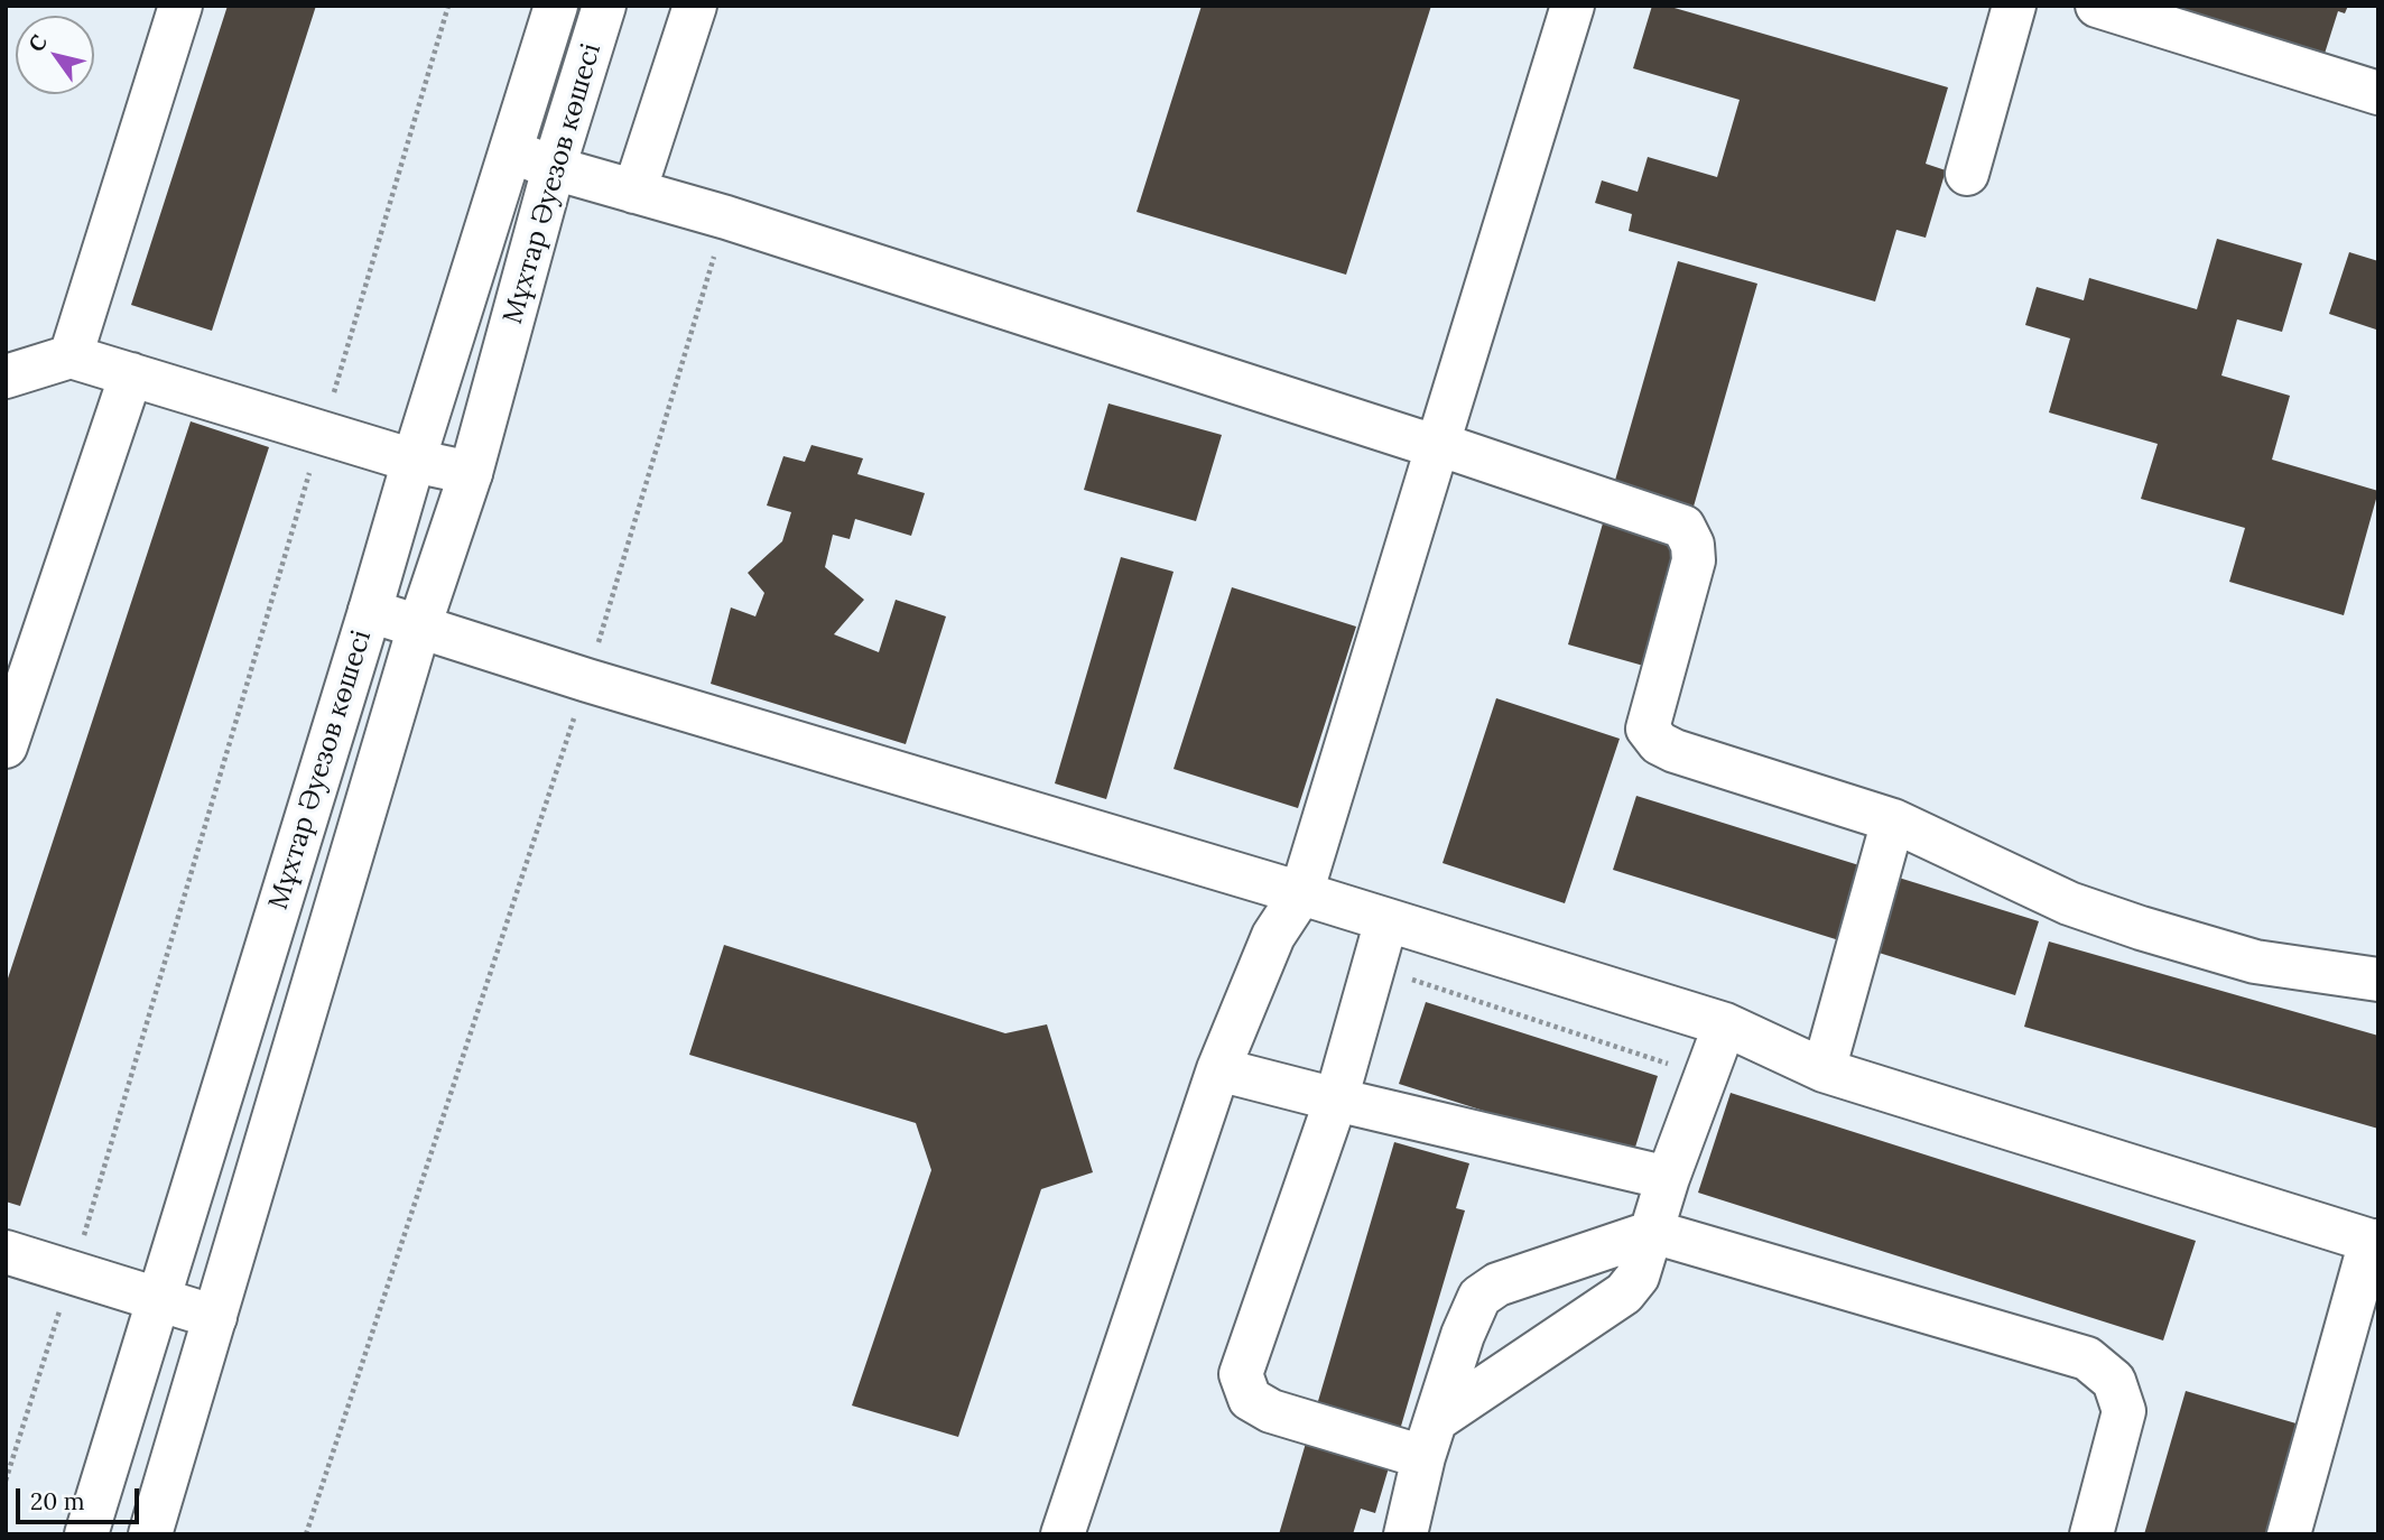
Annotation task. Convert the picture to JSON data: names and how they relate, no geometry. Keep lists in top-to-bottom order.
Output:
{
  "streets": {
    "main road": ["Мұхтар Әуезов көшесі"]
  },
  "scale_bar": "20 m",
  "north": "top left"
}
